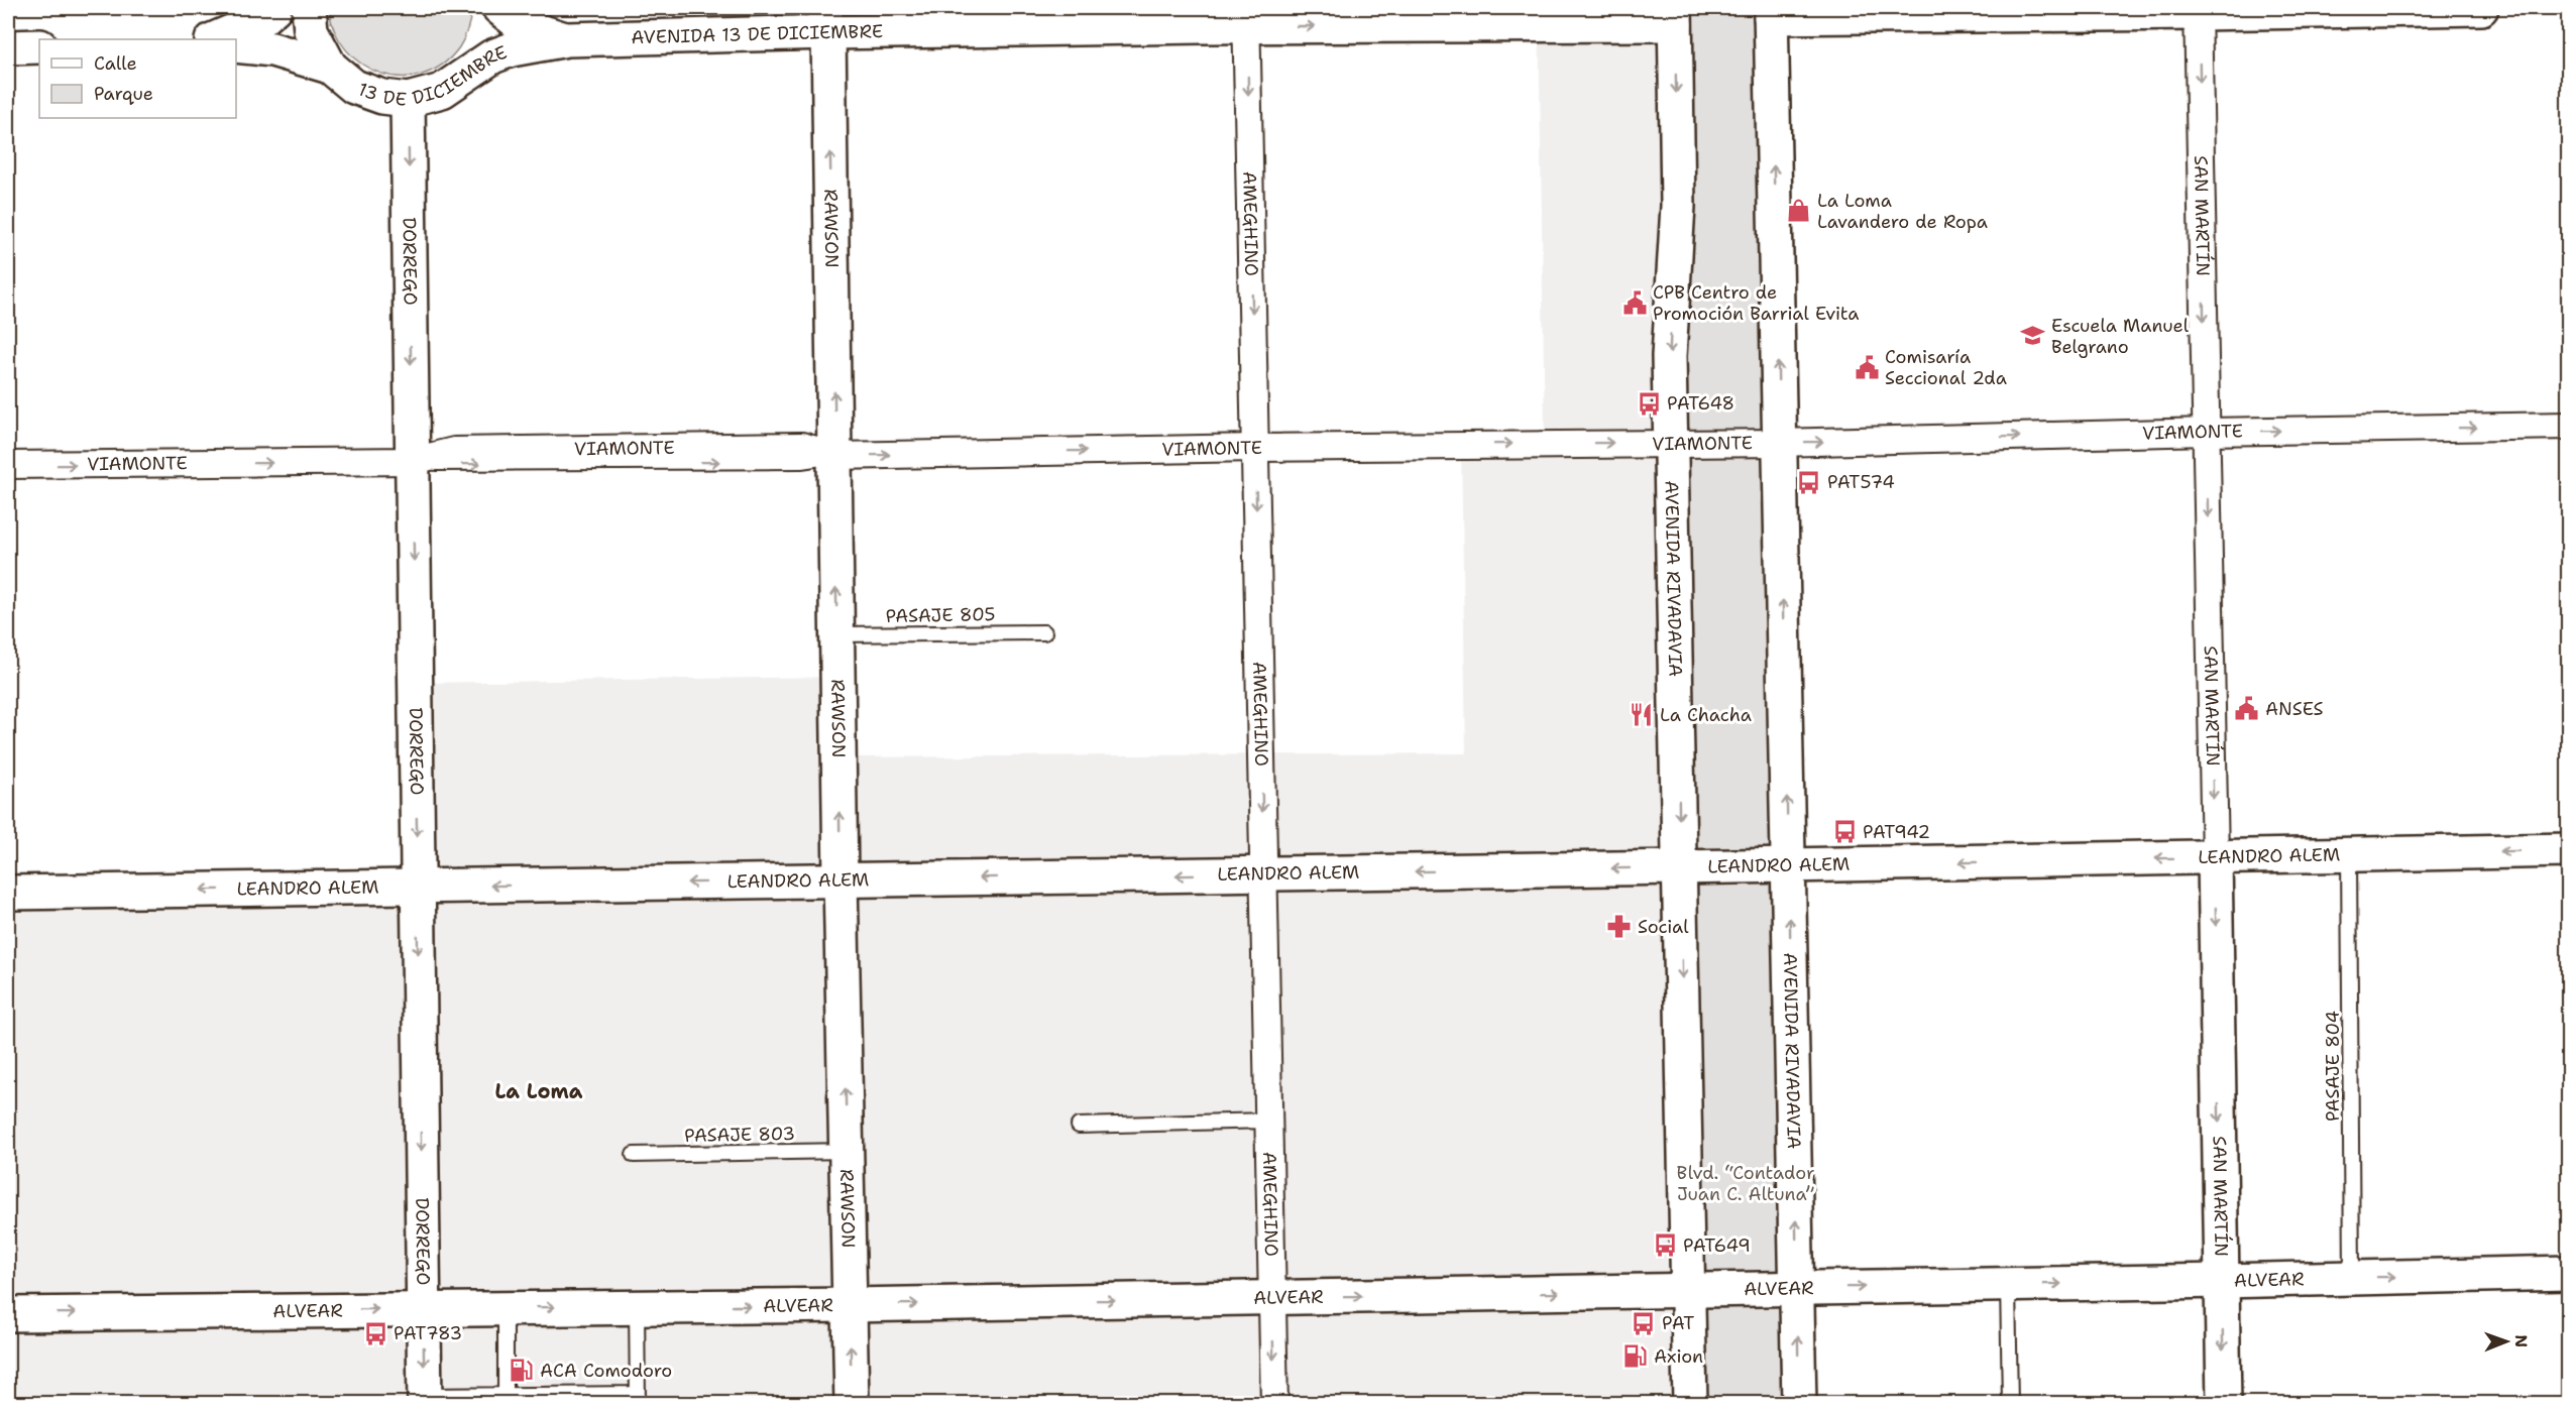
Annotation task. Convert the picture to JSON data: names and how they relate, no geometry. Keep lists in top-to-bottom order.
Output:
{
  "streets": {
    "main road": [
      "AVENIDA 13 DE DICIEMBRE",
      "13 DE DICIEMBRE",
      "SAN MARTÍN",
      "RAWSON",
      "DORREGO",
      "AVENIDA RIVADAVIA",
      "LEANDRO ALEM",
      "ALVEAR"
    ],
    "street": ["AMEGHINO", "VIAMONTE"],
    "lane": ["PASAJE 805", "PASAJE 804", "PASAJE 803"]
  },
  "crossings": [
    ["AVENIDA 13 DE DICIEMBRE", "13 DE DICIEMBRE"],
    ["AVENIDA 13 DE DICIEMBRE", "AMEGHINO"],
    ["AVENIDA 13 DE DICIEMBRE", "RAWSON"],
    ["AVENIDA 13 DE DICIEMBRE", "AVENIDA RIVADAVIA"],
    ["13 DE DICIEMBRE", "DORREGO"],
    ["SAN MARTÍN", "VIAMONTE"],
    ["SAN MARTÍN", "LEANDRO ALEM"],
    ["SAN MARTÍN", "ALVEAR"],
    ["AMEGHINO", "VIAMONTE"],
    ["AMEGHINO", "LEANDRO ALEM"],
    ["AMEGHINO", "ALVEAR"],
    ["RAWSON", "VIAMONTE"],
    ["RAWSON", "PASAJE 805"],
    ["RAWSON", "LEANDRO ALEM"],
    ["RAWSON", "PASAJE 803"],
    ["RAWSON", "ALVEAR"],
    ["DORREGO", "VIAMONTE"],
    ["DORREGO", "LEANDRO ALEM"],
    ["DORREGO", "ALVEAR"],
    ["VIAMONTE", "AVENIDA RIVADAVIA"],
    ["AVENIDA RIVADAVIA", "LEANDRO ALEM"],
    ["AVENIDA RIVADAVIA", "ALVEAR"],
    ["LEANDRO ALEM", "PASAJE 804"],
    ["PASAJE 804", "ALVEAR"]
  ],
  "one_way": [
    "AVENIDA 13 DE DICIEMBRE",
    "SAN MARTÍN",
    "AMEGHINO",
    "RAWSON",
    "DORREGO",
    "VIAMONTE",
    "LEANDRO ALEM",
    "ALVEAR"
  ],
  "districts": ["La Loma"],
  "parks": ["Blvd. “Contador Juan C. Altuna”"],
  "places": {
    "shop": ["La Loma Lavandero de Ropa"],
    "public building": ["CPB Centro de Promoción Barrial Evita", "Comisaría Seccional 2da", "ANSES"],
    "school or university": ["Escuela Manuel Belgrano"],
    "bus stop": [
      "PAT648",
      "PAT574",
      "PAT942",
      "PAT649",
      "PAT",
      "PAT783"
    ],
    "restaurant": ["La Chacha"],
    "pharmacy": ["Social"],
    "fuel station": ["Axion", "ACA Comodoro"]
  },
  "legend": ["Calle", "Parque"],
  "north": "right"
}
